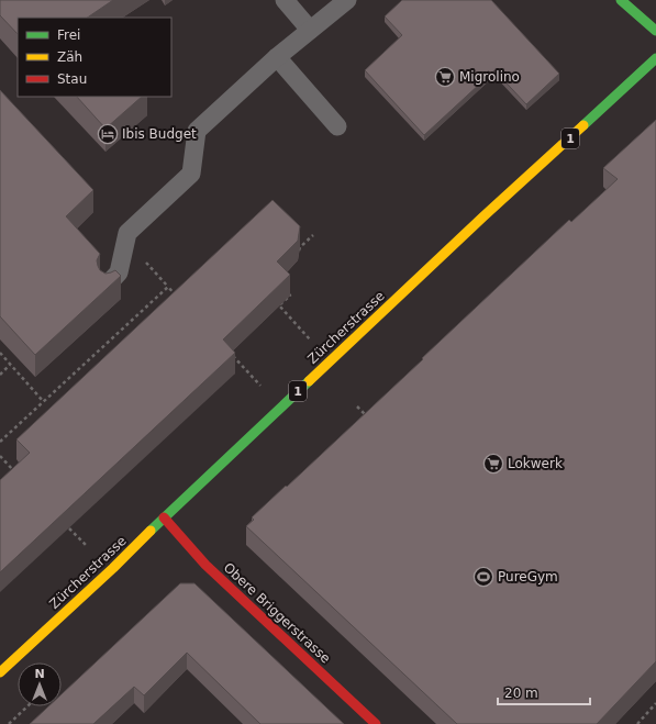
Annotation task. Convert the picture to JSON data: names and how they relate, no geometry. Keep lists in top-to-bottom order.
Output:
{
  "streets": {
    "main road": ["1", "Zürcherstrasse", "Obere Briggerstrasse"]
  },
  "crossings": [
    ["Zürcherstrasse", "Obere Briggerstrasse"]
  ],
  "places": {
    "supermarket": ["Migrolino", "Lokwerk"],
    "hotel": ["Ibis Budget"],
    "sports": ["PureGym"]
  },
  "legend": ["Frei", "Zäh", "Stau"],
  "scale_bar": "20 m",
  "north": "top"
}
